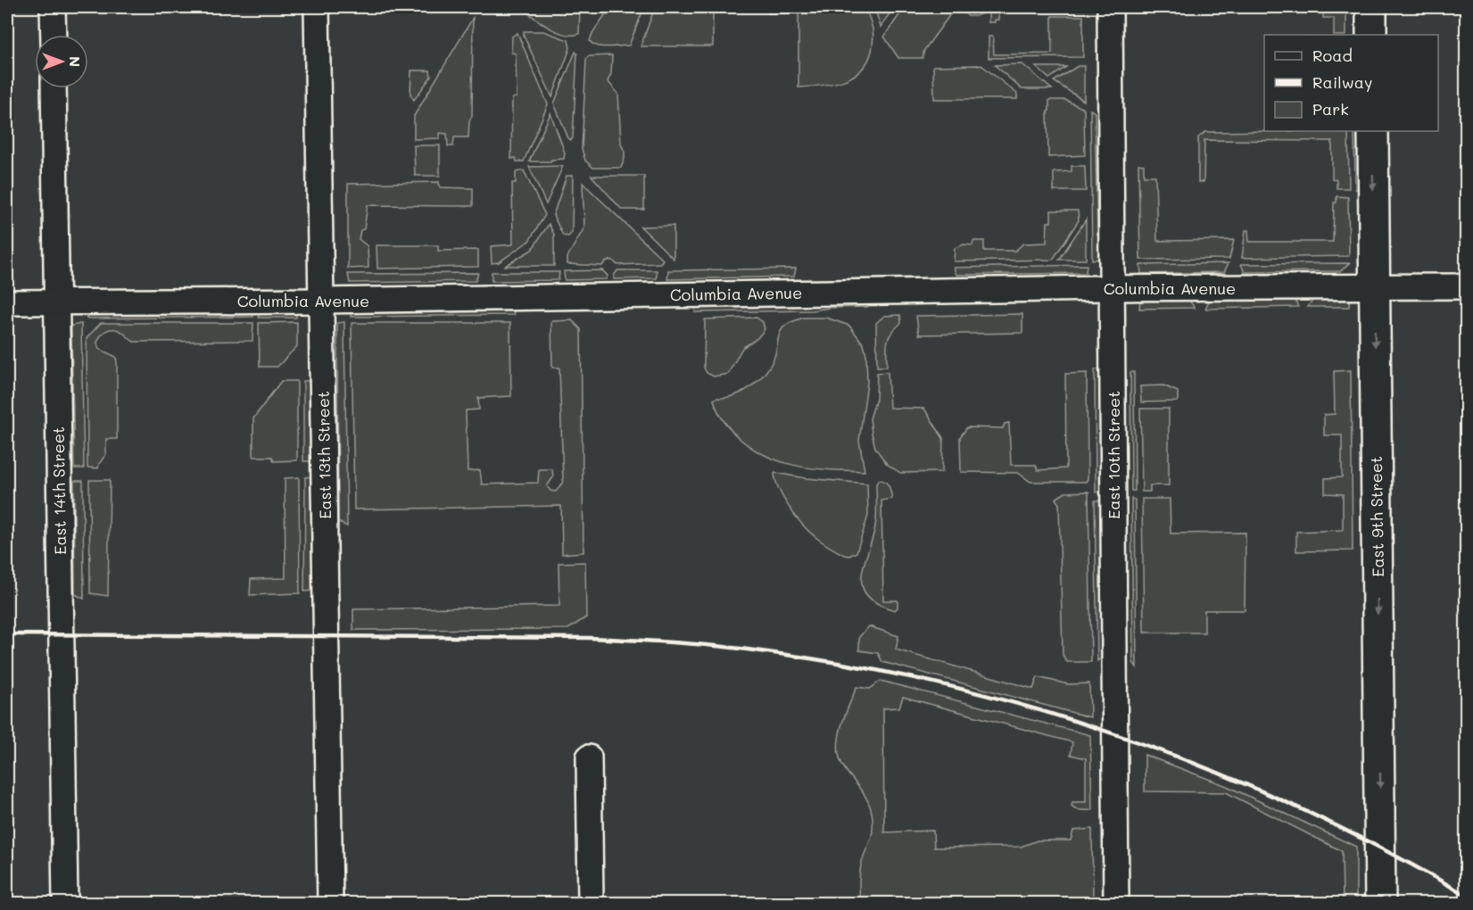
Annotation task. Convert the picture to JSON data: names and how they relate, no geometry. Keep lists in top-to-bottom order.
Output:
{
  "streets": {
    "main road": ["East 9th Street"],
    "street": [
      "Columbia Avenue",
      "East 13th Street",
      "East 10th Street",
      "East 14th Street"
    ]
  },
  "crossings": [
    ["Columbia Avenue", "East 13th Street"],
    ["Columbia Avenue", "East 10th Street"],
    ["Columbia Avenue", "East 14th Street"],
    ["Columbia Avenue", "East 9th Street"]
  ],
  "one_way": ["East 9th Street"],
  "legend": ["Road", "Railway", "Park"],
  "north": "right"
}
